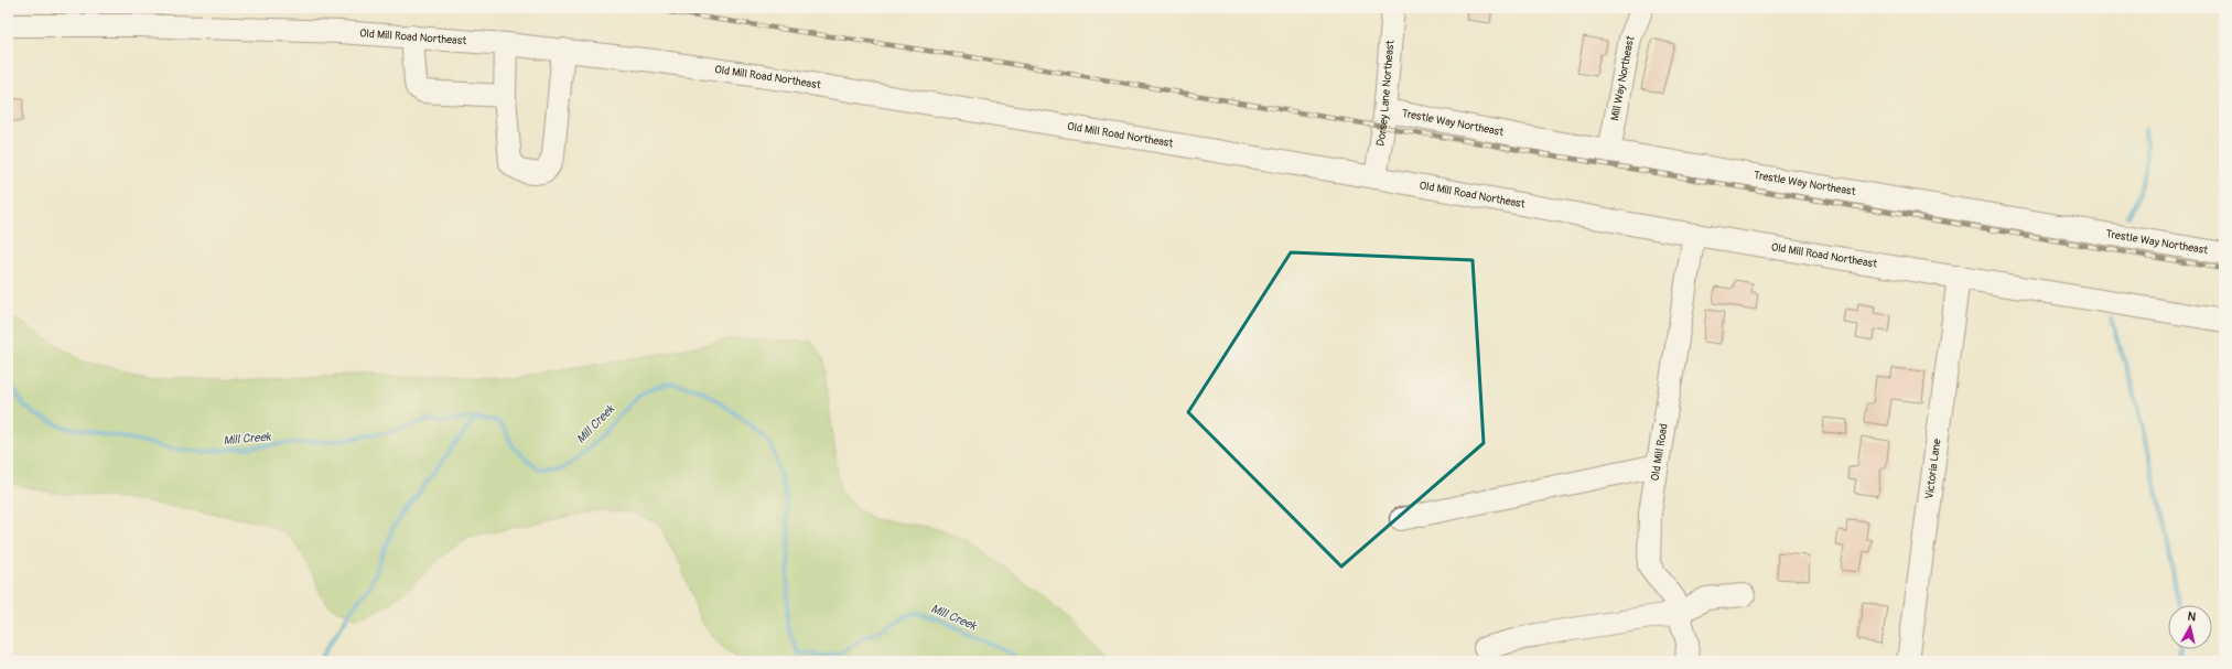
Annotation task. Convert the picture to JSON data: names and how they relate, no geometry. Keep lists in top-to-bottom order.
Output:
{
  "streets": {
    "street": [
      "Old Mill Road Northeast",
      "Mill Way Northeast",
      "Dorsey Lane Northeast",
      "Trestle Way Northeast",
      "Old Mill Road",
      "Victoria Lane"
    ]
  },
  "crossings": [
    ["Old Mill Road Northeast", "Dorsey Lane Northeast"],
    ["Old Mill Road Northeast", "Old Mill Road"],
    ["Old Mill Road Northeast", "Victoria Lane"],
    ["Mill Way Northeast", "Trestle Way Northeast"],
    ["Dorsey Lane Northeast", "Trestle Way Northeast"]
  ],
  "water": ["Mill Creek"],
  "north": "top"
}
